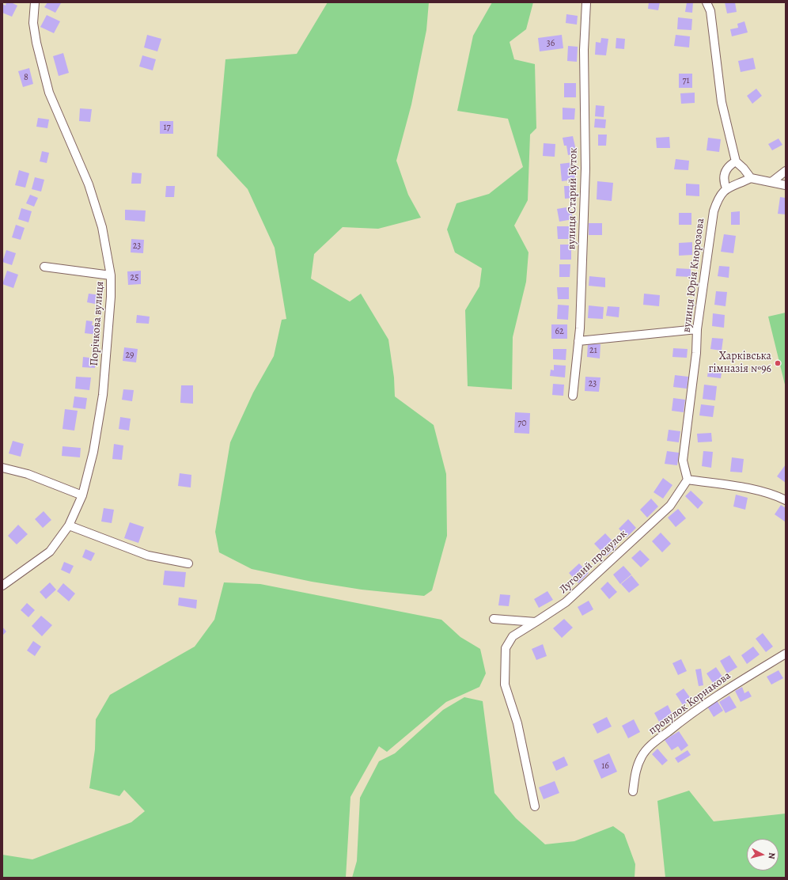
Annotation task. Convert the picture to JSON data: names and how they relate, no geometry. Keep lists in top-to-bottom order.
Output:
{
  "streets": {
    "street": [
      "вулиця Старий Куток",
      "вулиця Юрія Кнорозова",
      "Порічкова вулиця",
      "Луговий провулок",
      "провулок Корнакова"
    ]
  },
  "crossings": [
    ["вулиця Юрія Кнорозова", "Луговий провулок"]
  ],
  "places": ["Харківська гімназія №96"],
  "house_numbers": [
    "36",
    "8",
    "71",
    "17",
    "23",
    "25",
    "62",
    "21",
    "29",
    "23",
    "70",
    "16"
  ],
  "north": "right"
}
